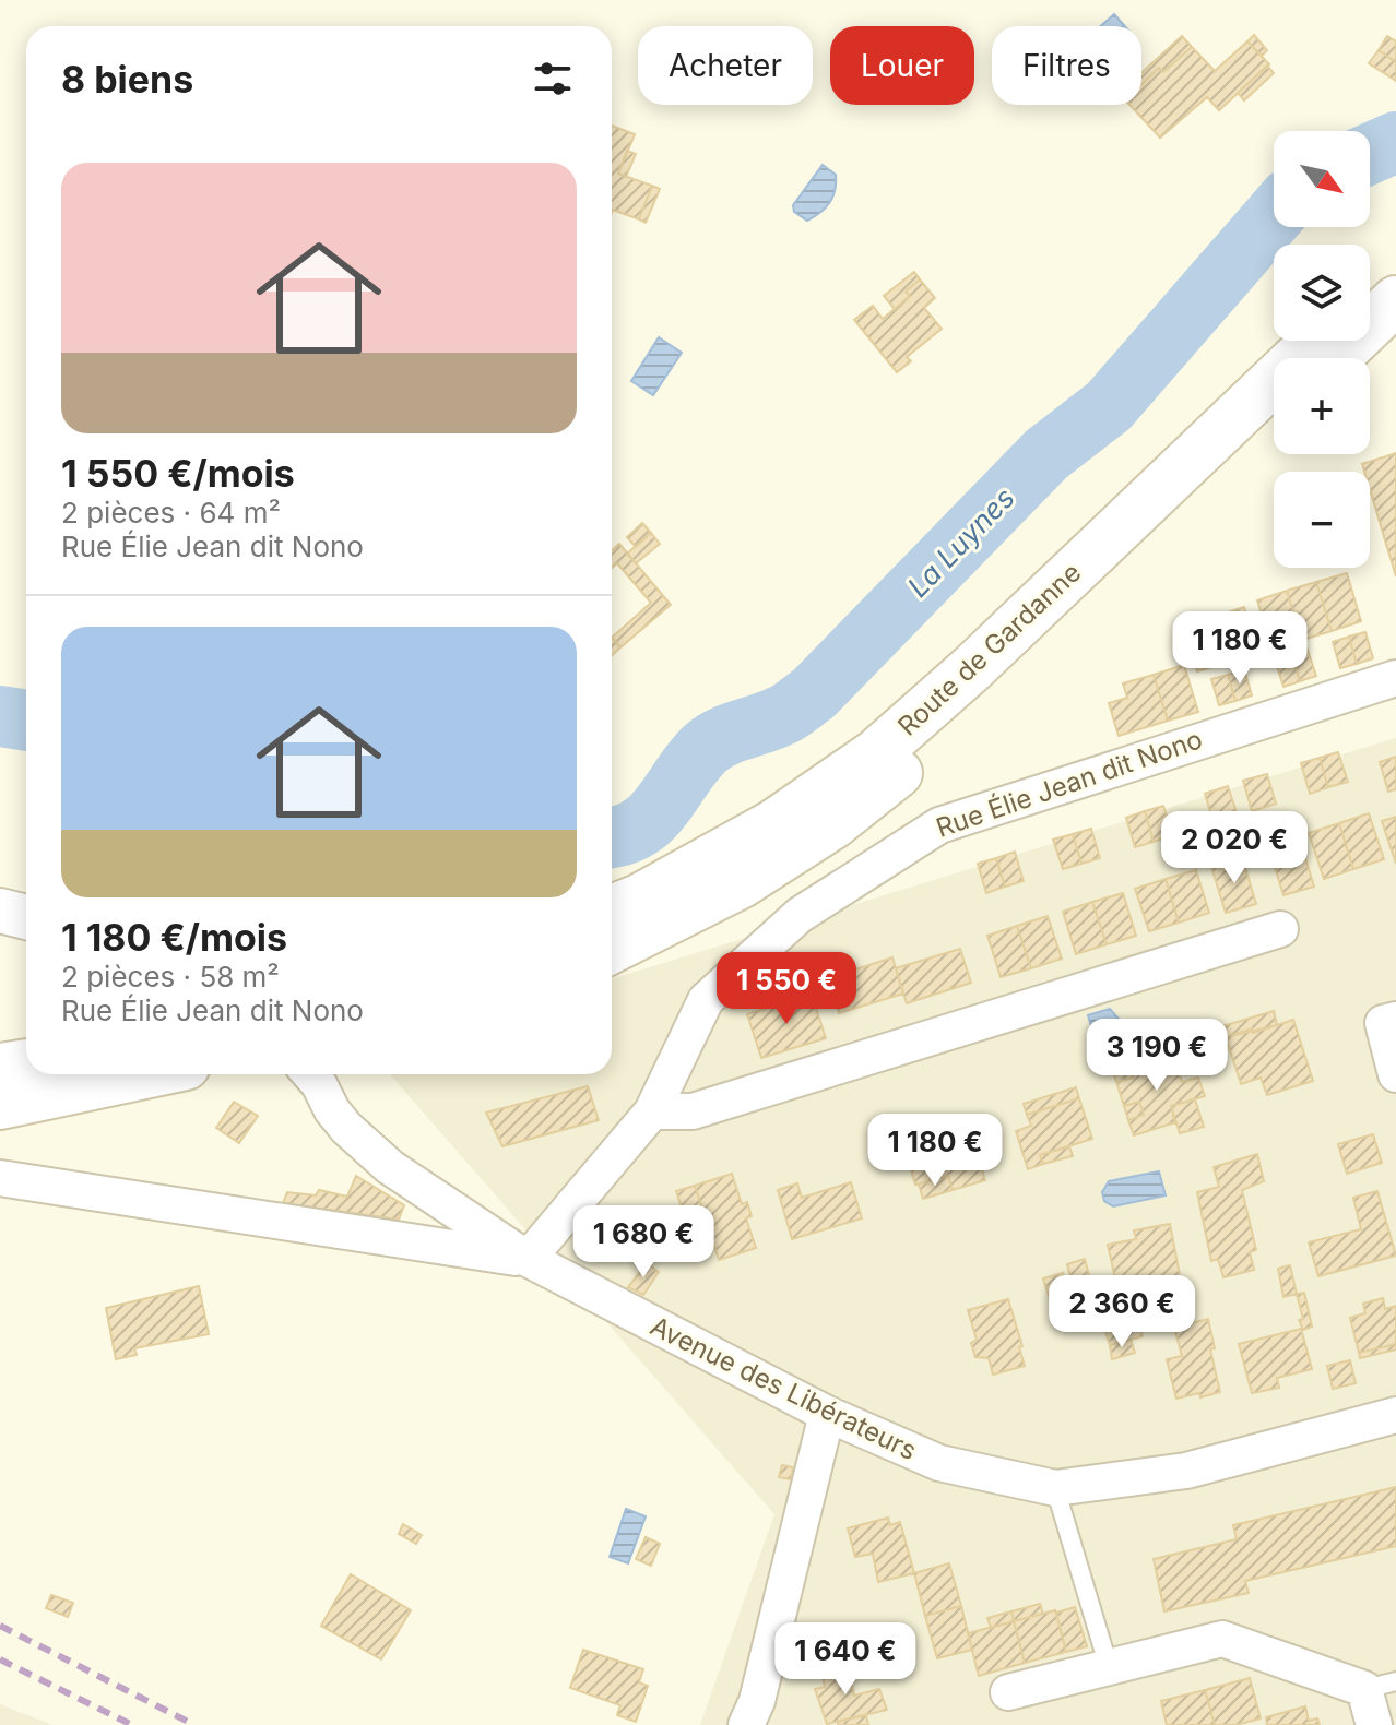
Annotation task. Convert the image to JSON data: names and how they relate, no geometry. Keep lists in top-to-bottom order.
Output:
{
  "streets": {
    "main road": ["Route de Gardanne"],
    "street": ["Rue Élie Jean dit Nono", "Avenue des Libérateurs"]
  },
  "crossings": [
    ["Rue Élie Jean dit Nono", "Avenue des Libérateurs"]
  ],
  "water": ["La Luynes"],
  "north": "bottom right",
  "page": {
    "chip": ["Acheter", "Louer", "Filtres"],
    "heading": "8 biens",
    "map_buttons": ["+", "−"],
    "list": [
      {
        "name": "1 550 €/mois",
        "note": "2 pièces · 64 m² · Rue Élie Jean dit Nono"
      },
      {
        "name": "1 180 €/mois",
        "note": "2 pièces · 58 m² · Rue Élie Jean dit Nono"
      }
    ],
    "price": [
      "1 180 €",
      "2 020 €",
      "1 550 €",
      "3 190 €",
      "1 180 €",
      "1 680 €",
      "2 360 €",
      "1 640 €"
    ]
  }
}
